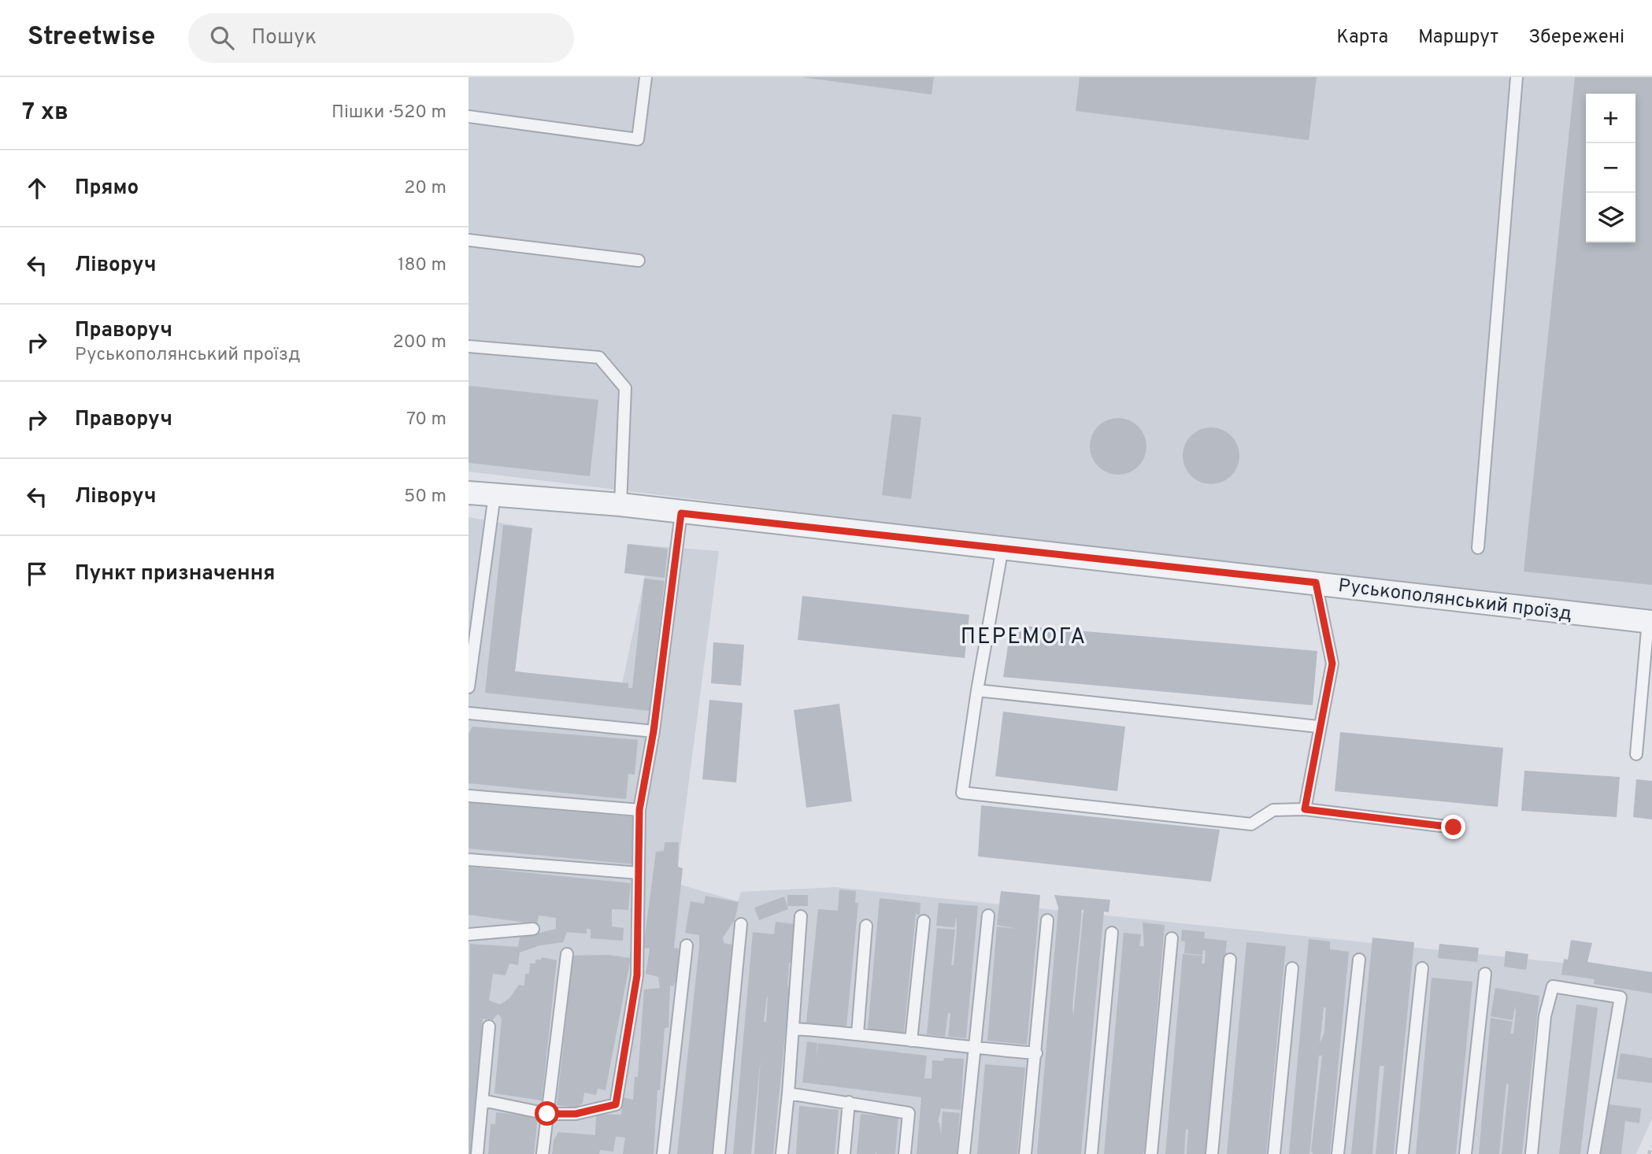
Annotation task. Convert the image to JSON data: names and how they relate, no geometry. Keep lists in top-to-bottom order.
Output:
{
  "streets": {
    "street": ["Руськополянський проїзд"]
  },
  "districts": ["ПЕРЕМОГА"],
  "page": {
    "header": "Streetwise",
    "search": "Пошук",
    "nav": ["Карта", "Маршрут", "Збережені"],
    "heading": ["7 хв", "Пішки · 520 m"],
    "map_buttons": ["+", "−"],
    "list": [
      ["Прямо", "20 m"],
      ["Ліворуч", "180 m"],
      ["Праворуч", "Руськополянський проїзд", "200 m"],
      ["Праворуч", "70 m"],
      ["Ліворуч", "50 m"],
      "Пункт призначення"
    ]
  }
}
